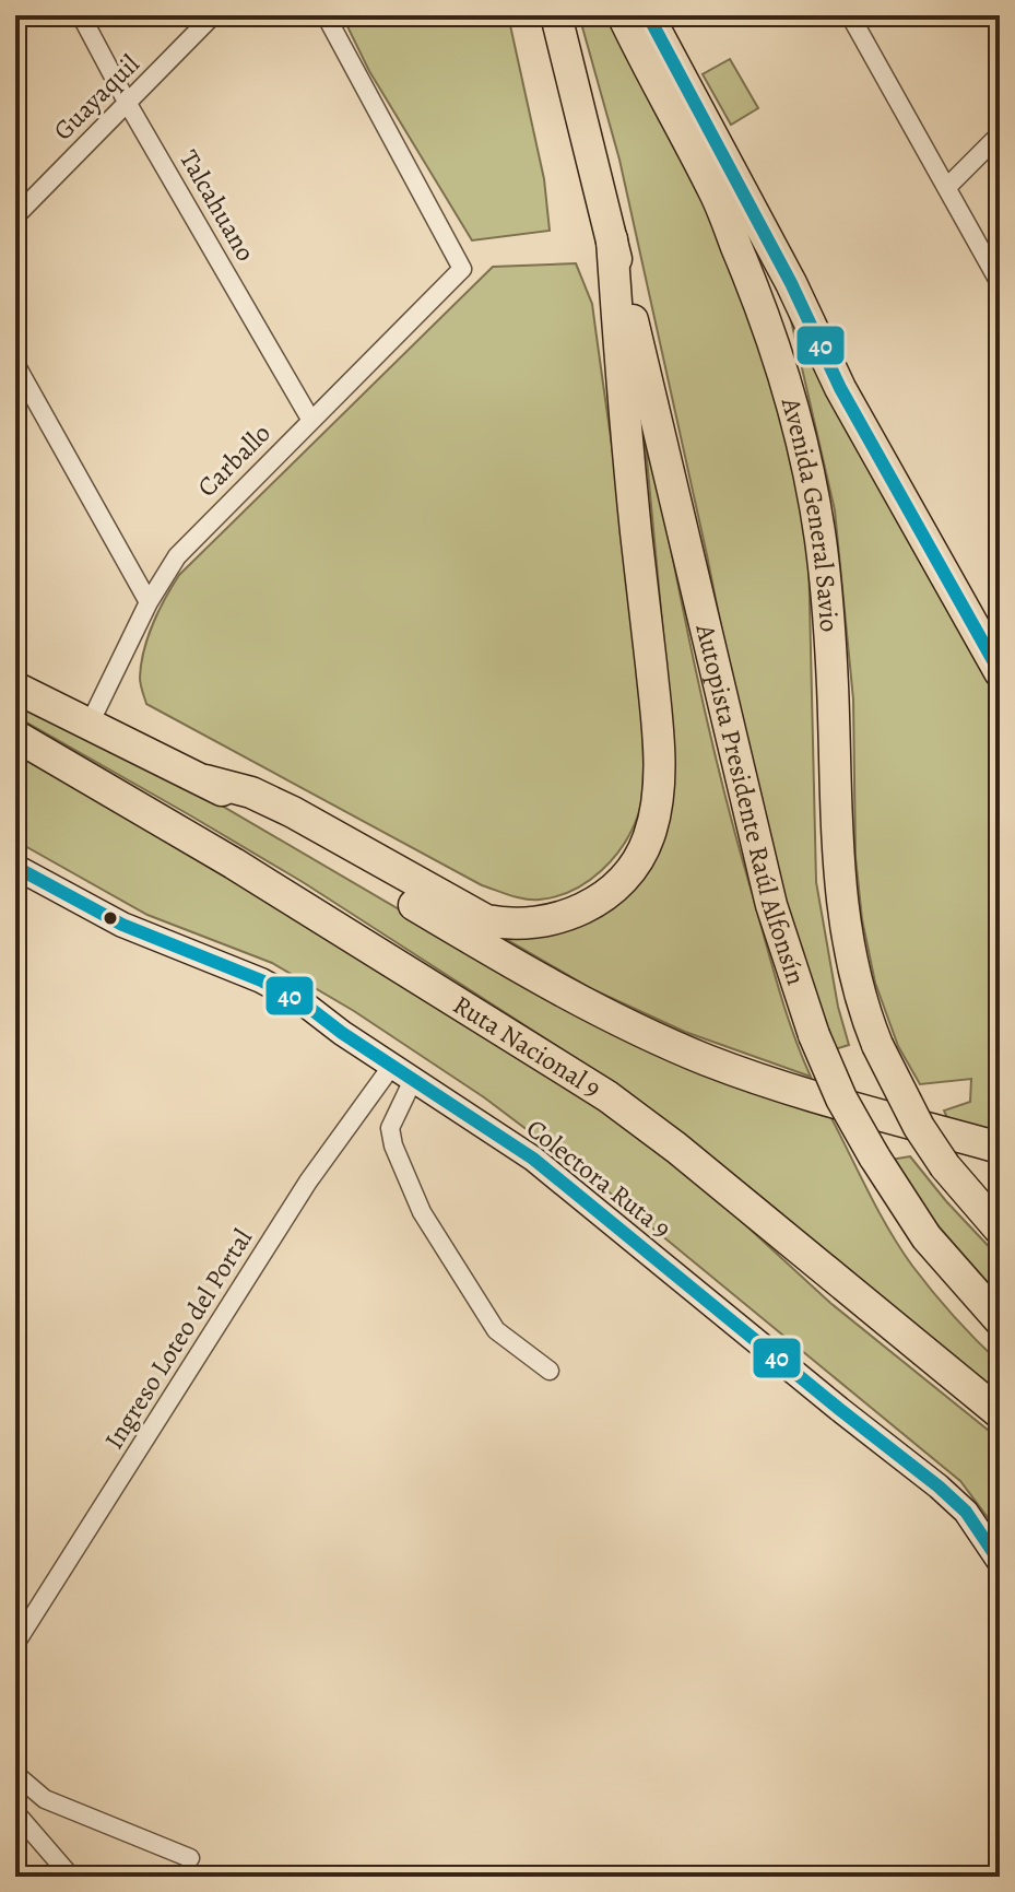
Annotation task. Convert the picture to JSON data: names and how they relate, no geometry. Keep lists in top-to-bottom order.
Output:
{
  "streets": {
    "highway": ["Avenida General Savio", "Autopista Presidente Raúl Alfonsín", "Ruta Nacional 9"],
    "street": [
      "Guayaquil",
      "Talcahuano",
      "Carballo",
      "Colectora Ruta 9",
      "Ingreso Loteo del Portal"
    ]
  },
  "crossings": [
    ["Guayaquil", "Talcahuano"],
    ["Talcahuano", "Carballo"],
    ["Colectora Ruta 9", "Ingreso Loteo del Portal"]
  ],
  "lines": ["transit line 40"]
}
